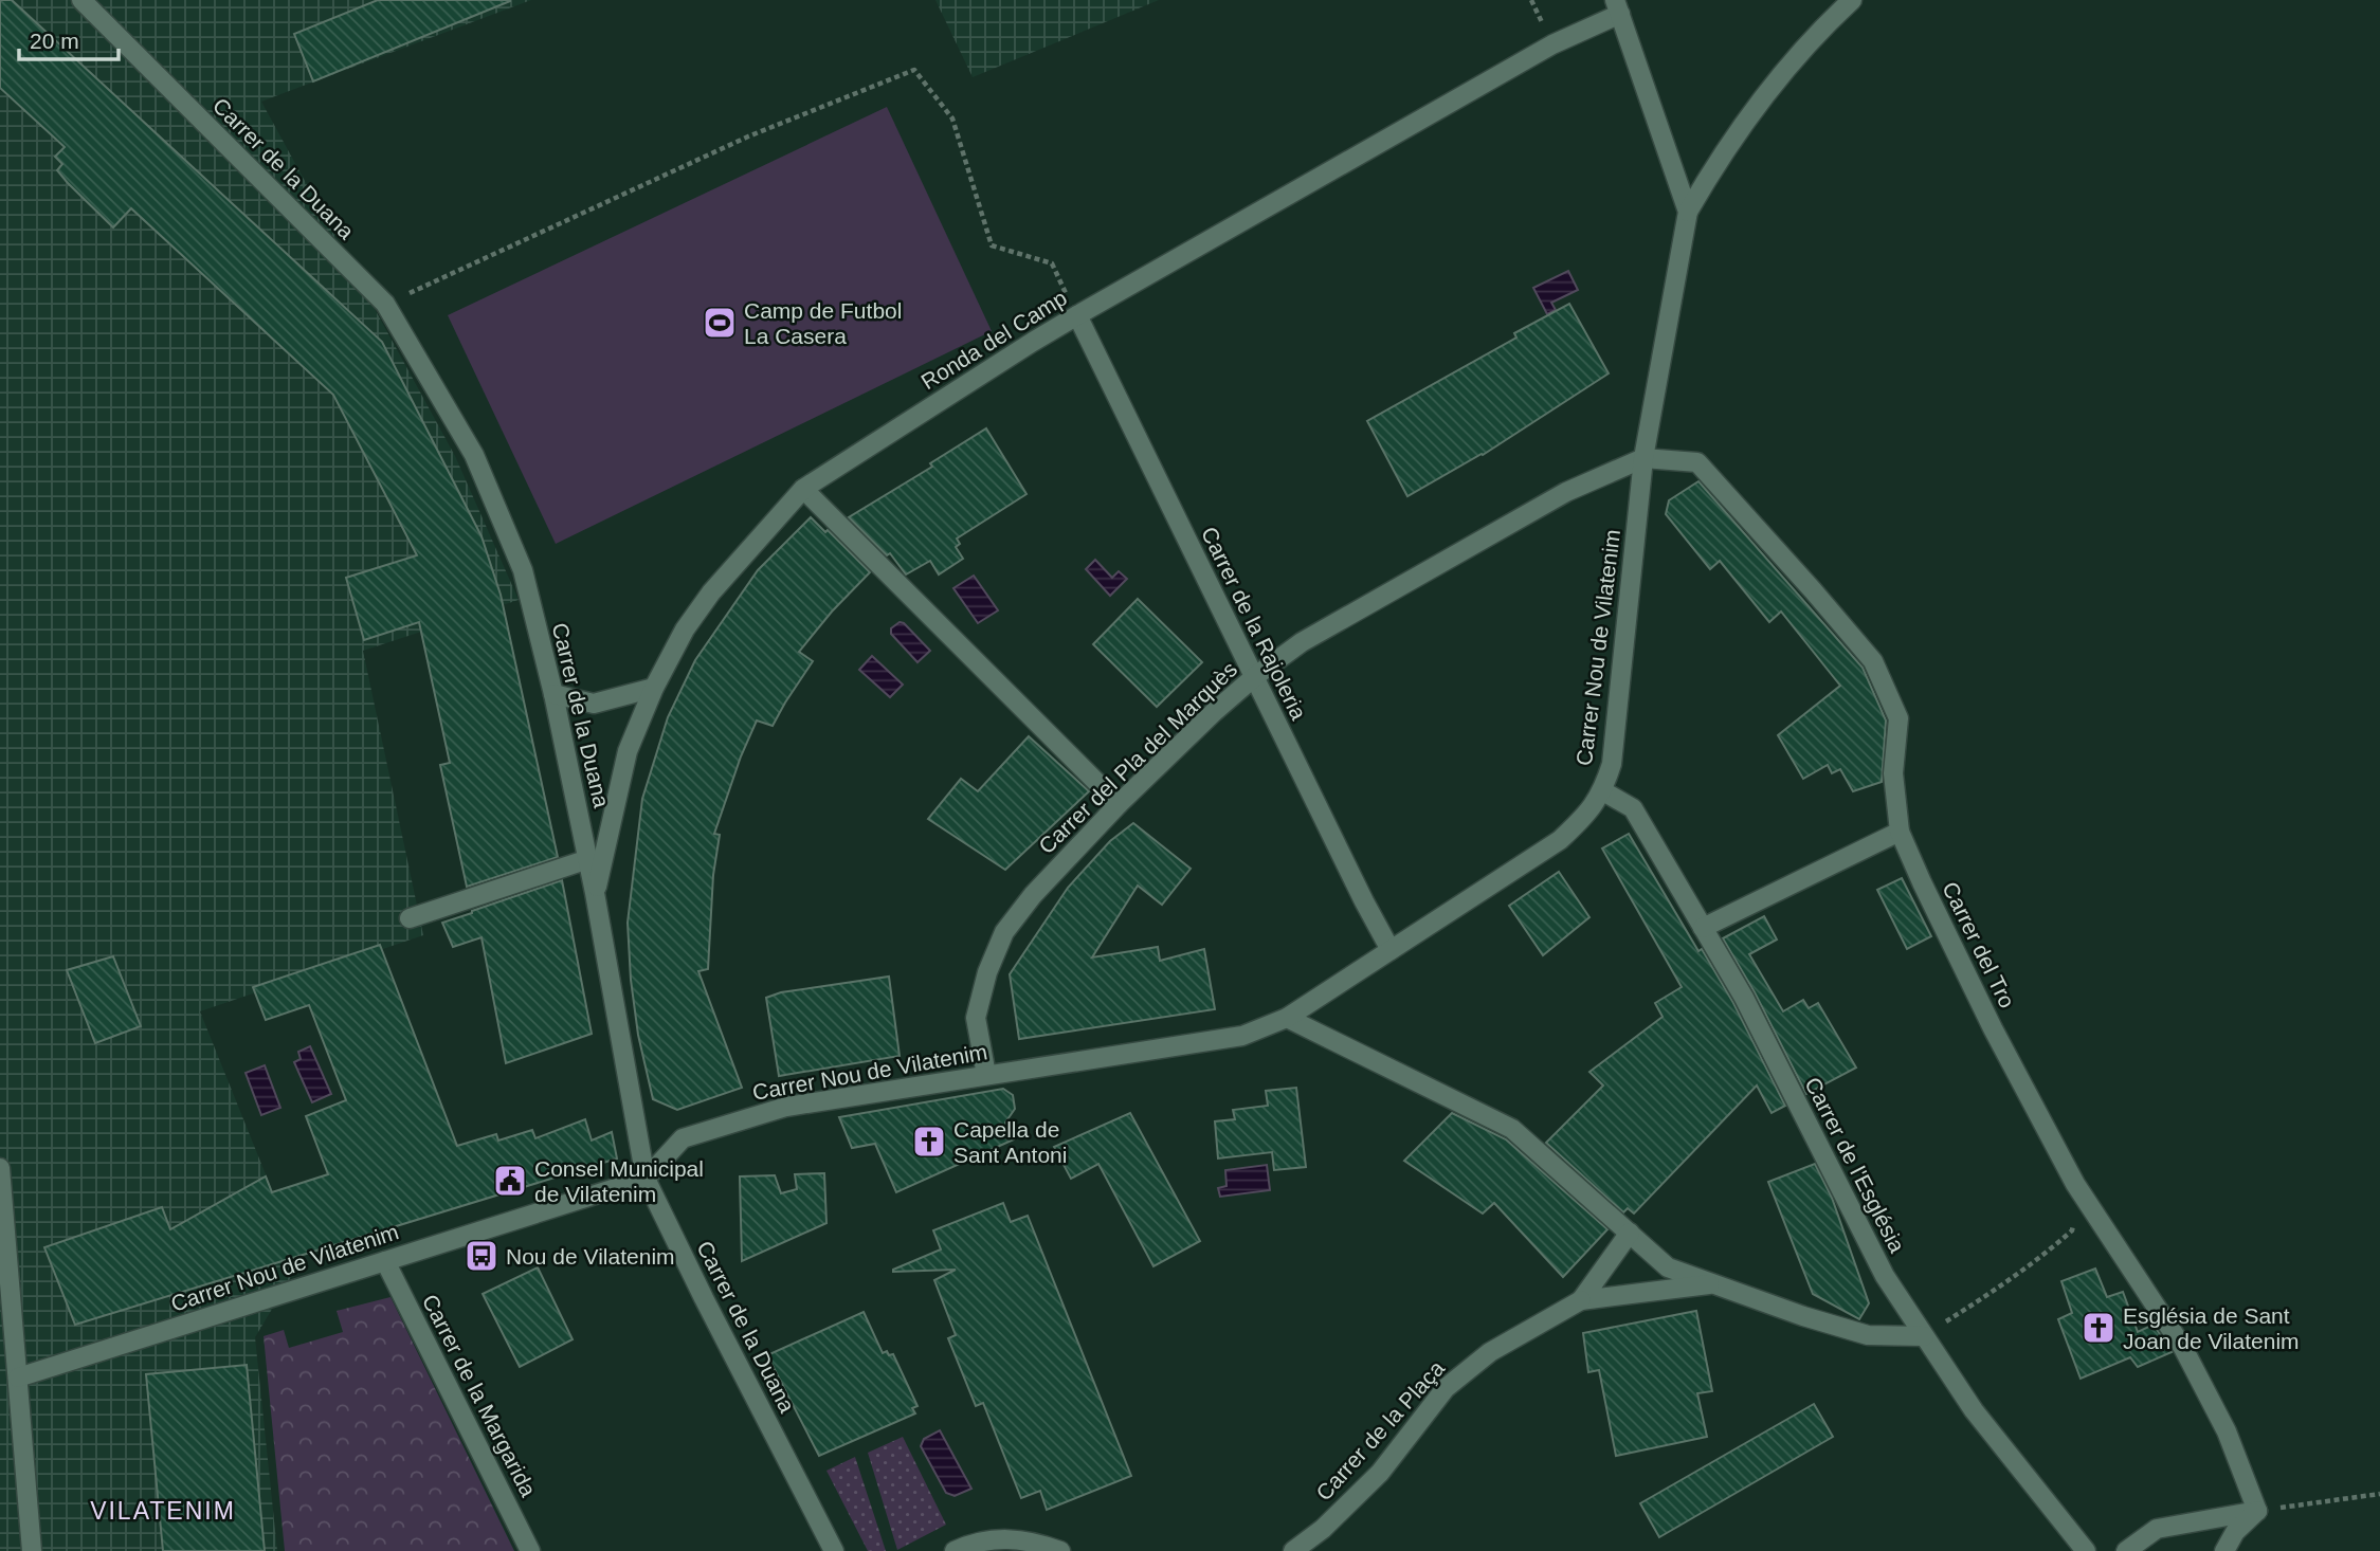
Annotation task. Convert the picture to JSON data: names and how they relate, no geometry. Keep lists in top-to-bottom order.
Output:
{
  "streets": {
    "street": [
      "Carrer de la Duana",
      "Ronda del Camp",
      "Carrer de la Rajoleria",
      "Carrer Nou de Vilatenim",
      "Carrer del Pla del Marquès",
      "Carrer del Tro",
      "Carrer de l'Església",
      "Carrer de la Margarida",
      "Carrer de la Plaça"
    ]
  },
  "crossings": [
    ["Carrer de la Duana", "Ronda del Camp"],
    ["Carrer de la Duana", "Carrer Nou de Vilatenim"],
    ["Ronda del Camp", "Carrer de la Rajoleria"],
    ["Carrer de la Rajoleria", "Carrer Nou de Vilatenim"],
    ["Carrer de la Rajoleria", "Carrer del Pla del Marquès"],
    ["Carrer Nou de Vilatenim", "Carrer del Pla del Marquès"],
    ["Carrer Nou de Vilatenim", "Carrer del Tro"],
    ["Carrer Nou de Vilatenim", "Carrer de l'Església"],
    ["Carrer Nou de Vilatenim", "Carrer de la Margarida"],
    ["Carrer del Pla del Marquès", "Carrer del Tro"]
  ],
  "districts": ["VILATENIM"],
  "places": {
    "sports": ["Camp de Futbol La Casera"],
    "church": ["Capella de Sant Antoni", "Església de Sant Joan de Vilatenim"],
    "public building": ["Consel Municipal de Vilatenim"],
    "bus stop": ["Nou de Vilatenim"]
  },
  "scale_bar": "20 m"
}
